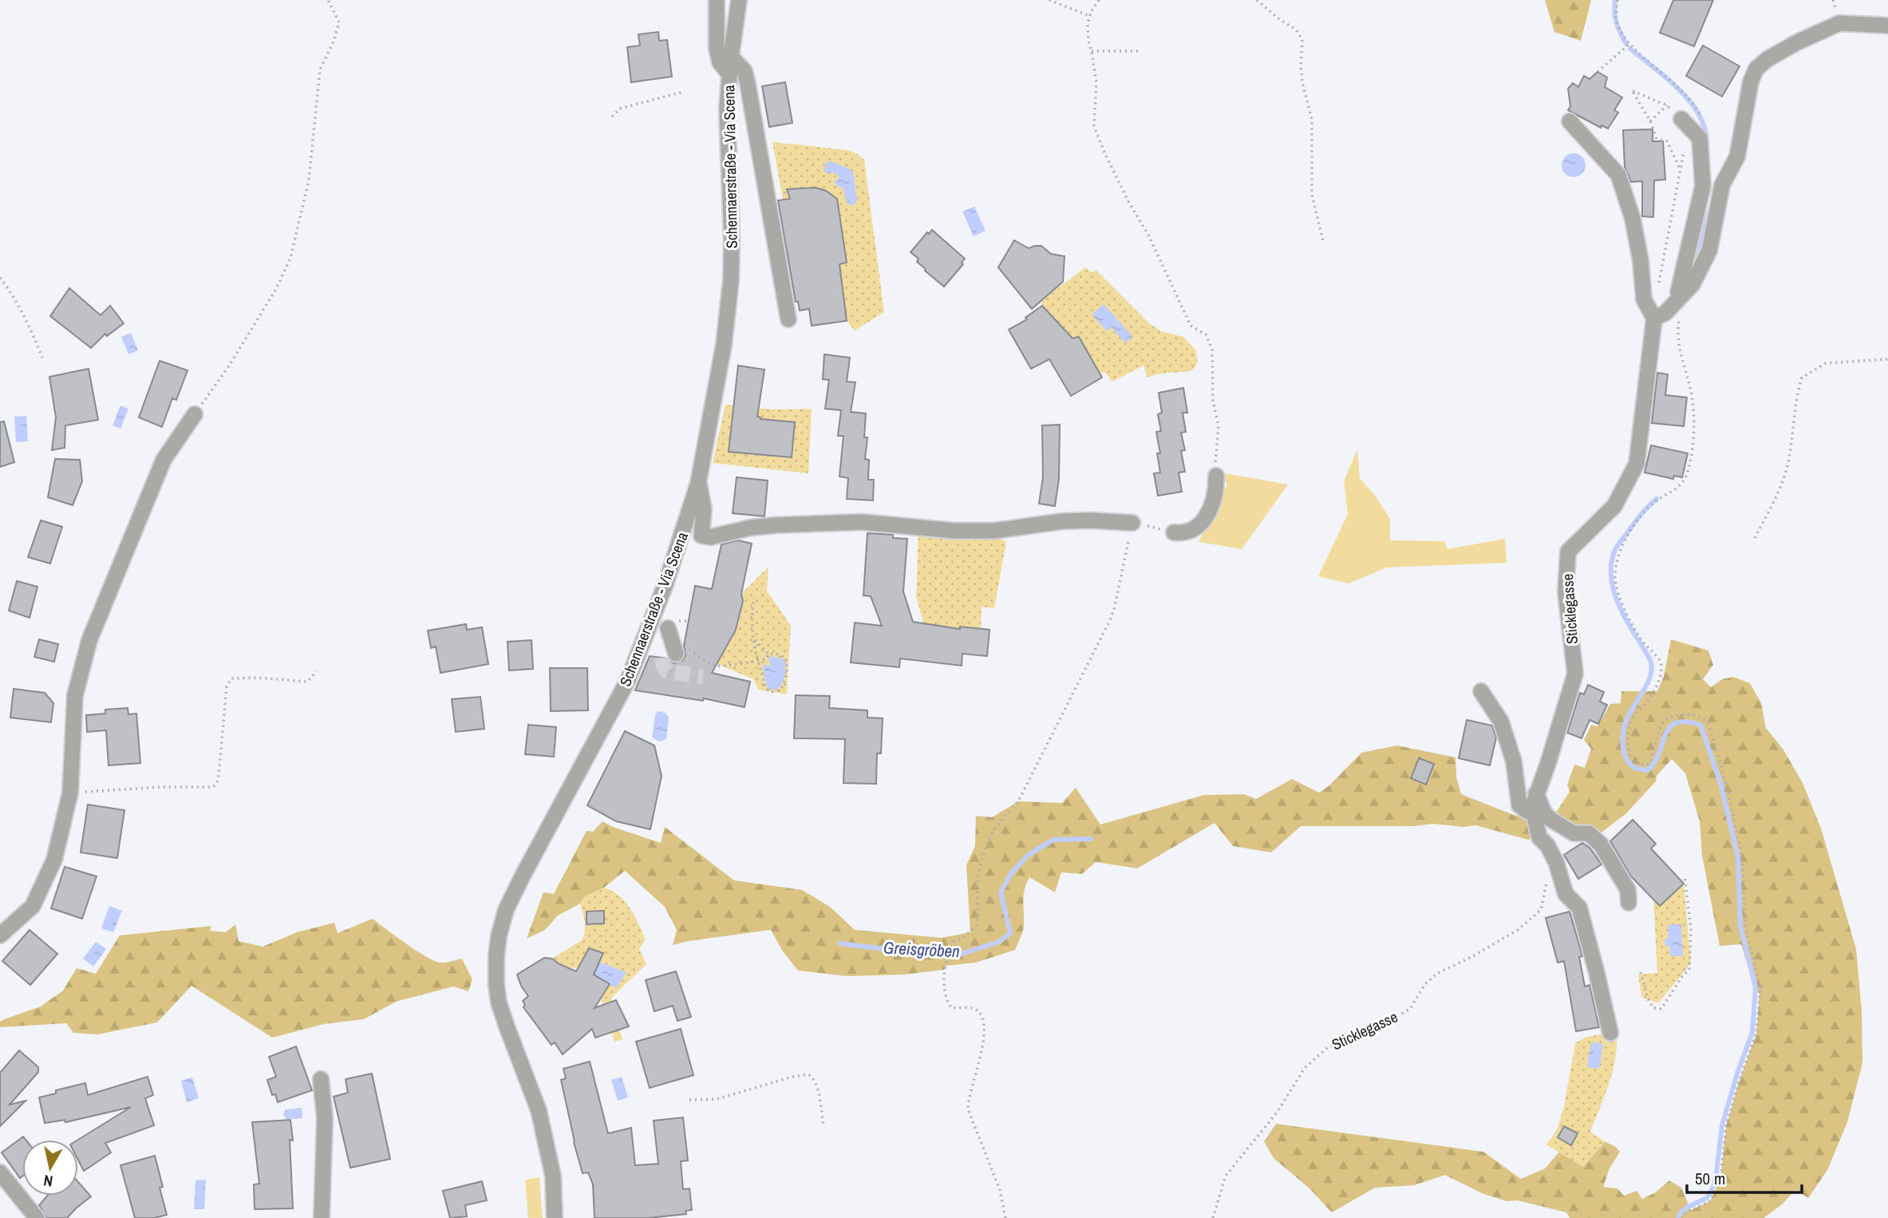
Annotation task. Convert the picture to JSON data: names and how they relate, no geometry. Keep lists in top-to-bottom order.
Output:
{
  "streets": {
    "street": ["Schennaerstraße - Via Scena", "Sticklegasse"]
  },
  "water": ["Greisgröben"],
  "scale_bar": "50 m",
  "north": "bottom"
}
